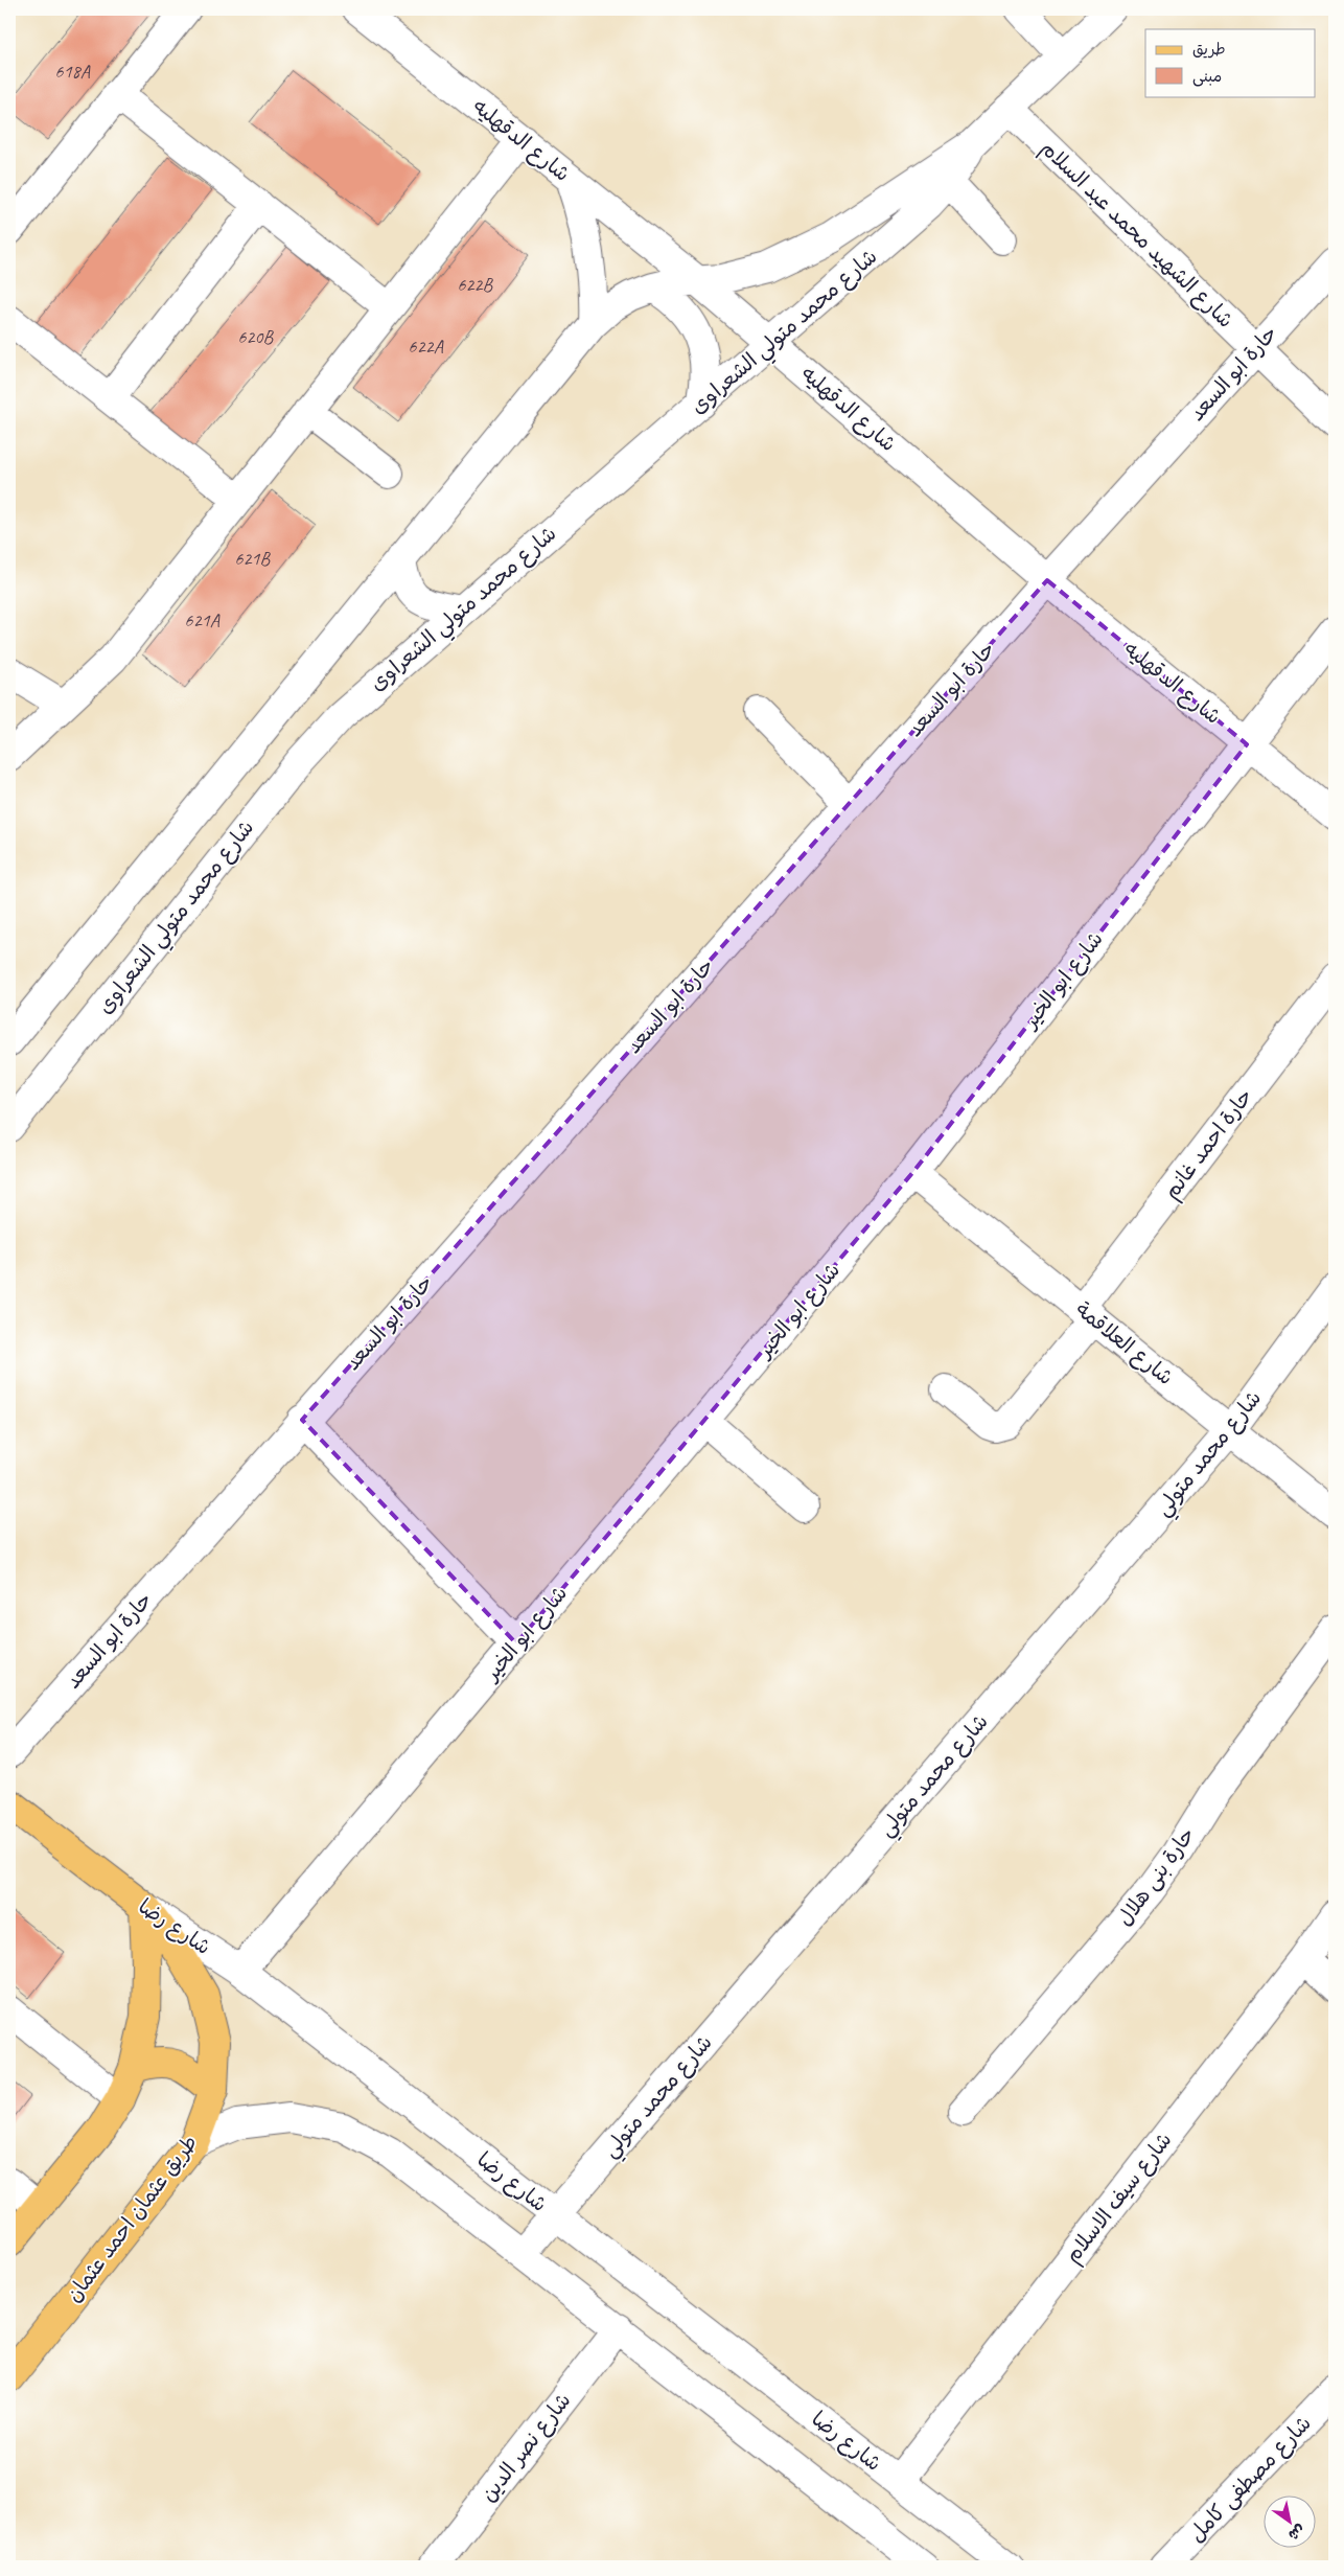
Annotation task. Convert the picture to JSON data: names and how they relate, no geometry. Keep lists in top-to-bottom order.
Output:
{
  "streets": {
    "main road": ["شارع رضا", "طريق عثمان احمد عثمان"],
    "street": [
      "شارع الدقهليه",
      "شارع الشهيد محمد عبد السلام",
      "شارع محمد متولي الشعراوى",
      "حارة ابو السعد",
      "شارع ابو الخير",
      "حارة احمد غانم",
      "شارع العلاقمة",
      "شارع محمد متولي",
      "حارة بنى هلال",
      "شارع سيف الاسلام",
      "شارع نصر الدين",
      "شارع مصطفى كامل"
    ]
  },
  "crossings": [
    ["شارع الدقهليه", "شارع محمد متولي الشعراوى"],
    ["شارع الدقهليه", "حارة ابو السعد"],
    ["شارع الدقهليه", "شارع ابو الخير"],
    ["شارع الشهيد محمد عبد السلام", "شارع محمد متولي الشعراوى"],
    ["شارع الشهيد محمد عبد السلام", "حارة ابو السعد"],
    ["شارع ابو الخير", "شارع العلاقمة"],
    ["شارع ابو الخير", "شارع رضا"],
    ["حارة احمد غانم", "شارع العلاقمة"],
    ["شارع العلاقمة", "شارع محمد متولي"],
    ["شارع محمد متولي", "شارع رضا"],
    ["شارع رضا", "شارع سيف الاسلام"],
    ["شارع رضا", "طريق عثمان احمد عثمان"]
  ],
  "house_numbers": [
    "618A",
    "622B",
    "620B",
    "622A",
    "621B",
    "621A"
  ],
  "legend": ["طريق", "مبنى"],
  "north": "bottom right"
}
